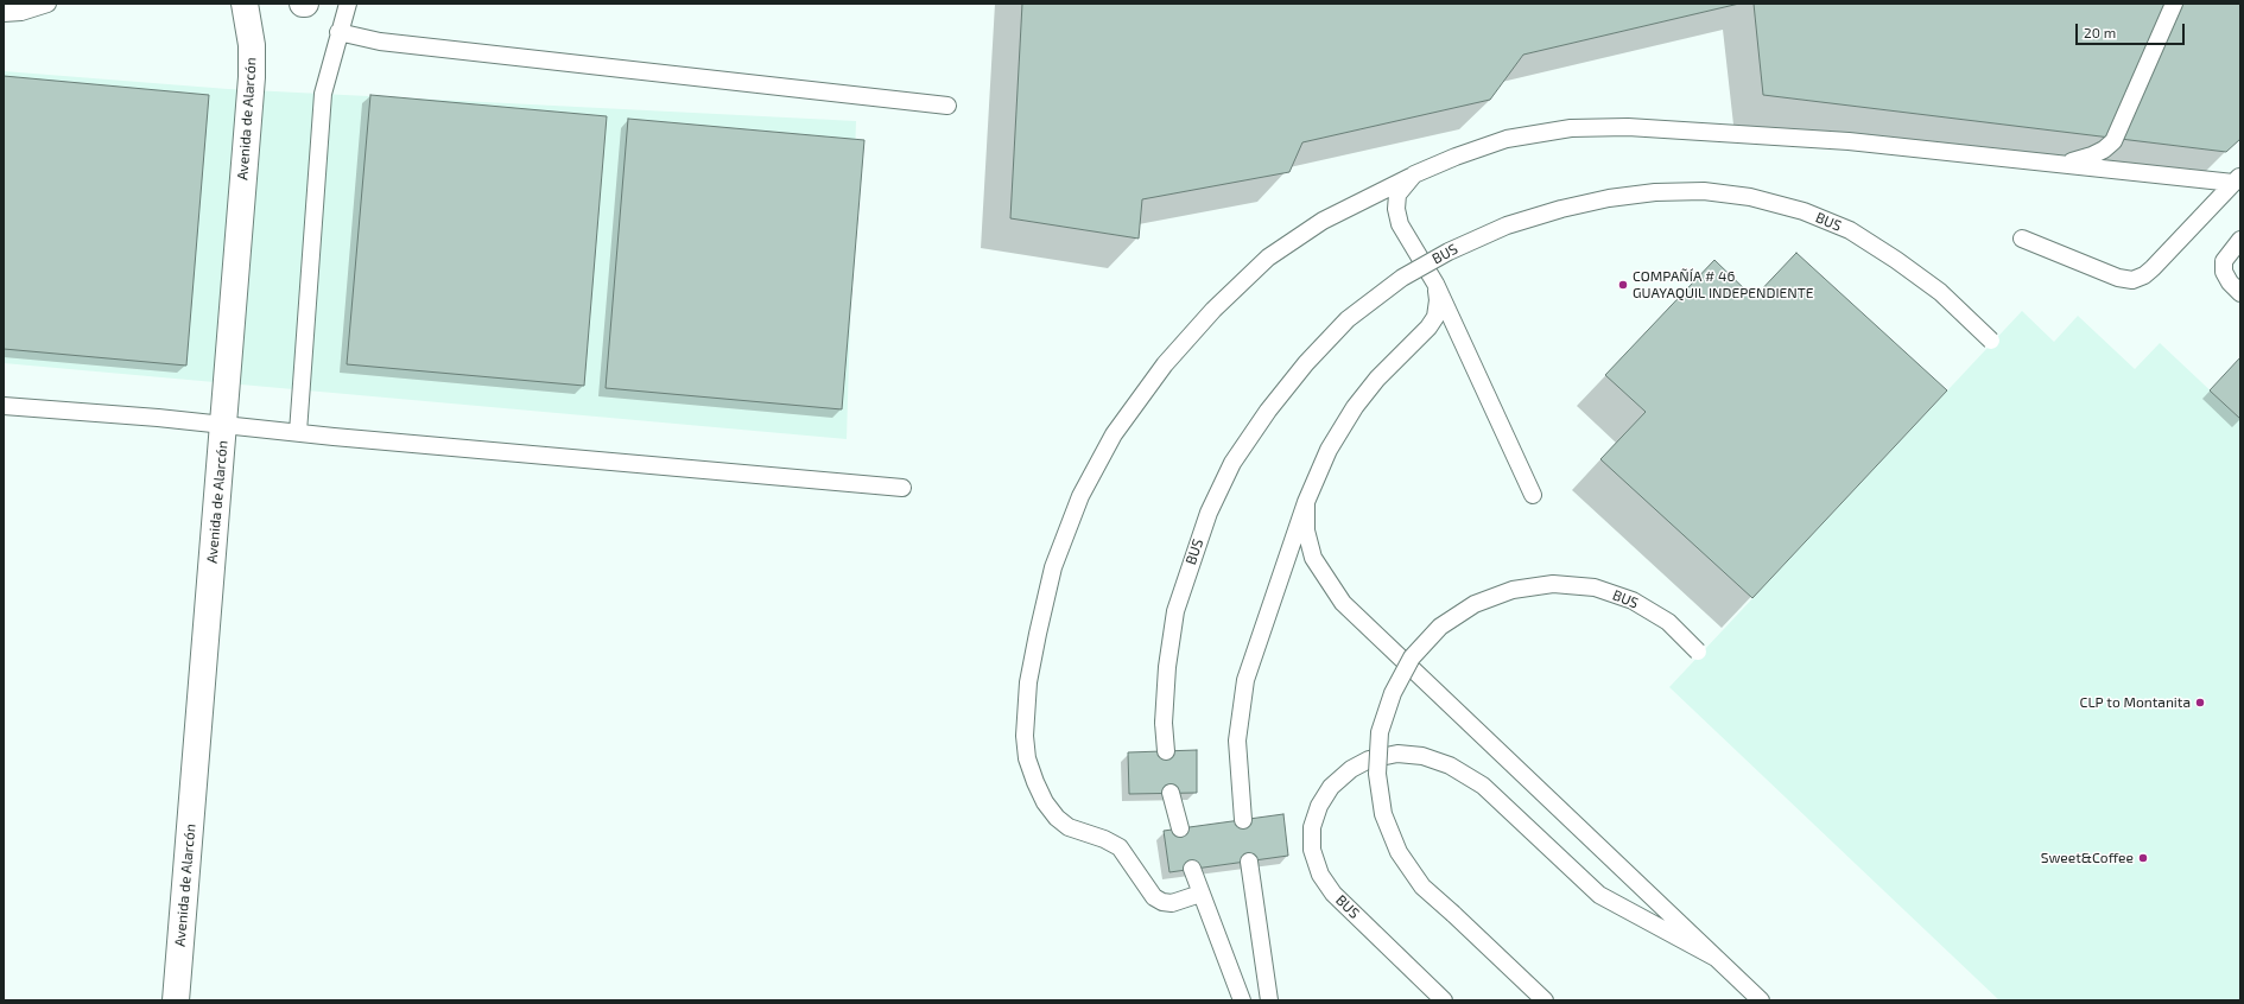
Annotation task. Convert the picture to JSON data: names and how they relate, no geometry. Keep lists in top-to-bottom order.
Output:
{
  "streets": {
    "main road": ["Avenida de Alarcón"],
    "lane": ["BUS"]
  },
  "places": ["COMPAÑÍA # 46 GUAYAQUIL INDEPENDIENTE", "CLP to Montanita", "Sweet&Coffee"],
  "scale_bar": "20 m"
}
